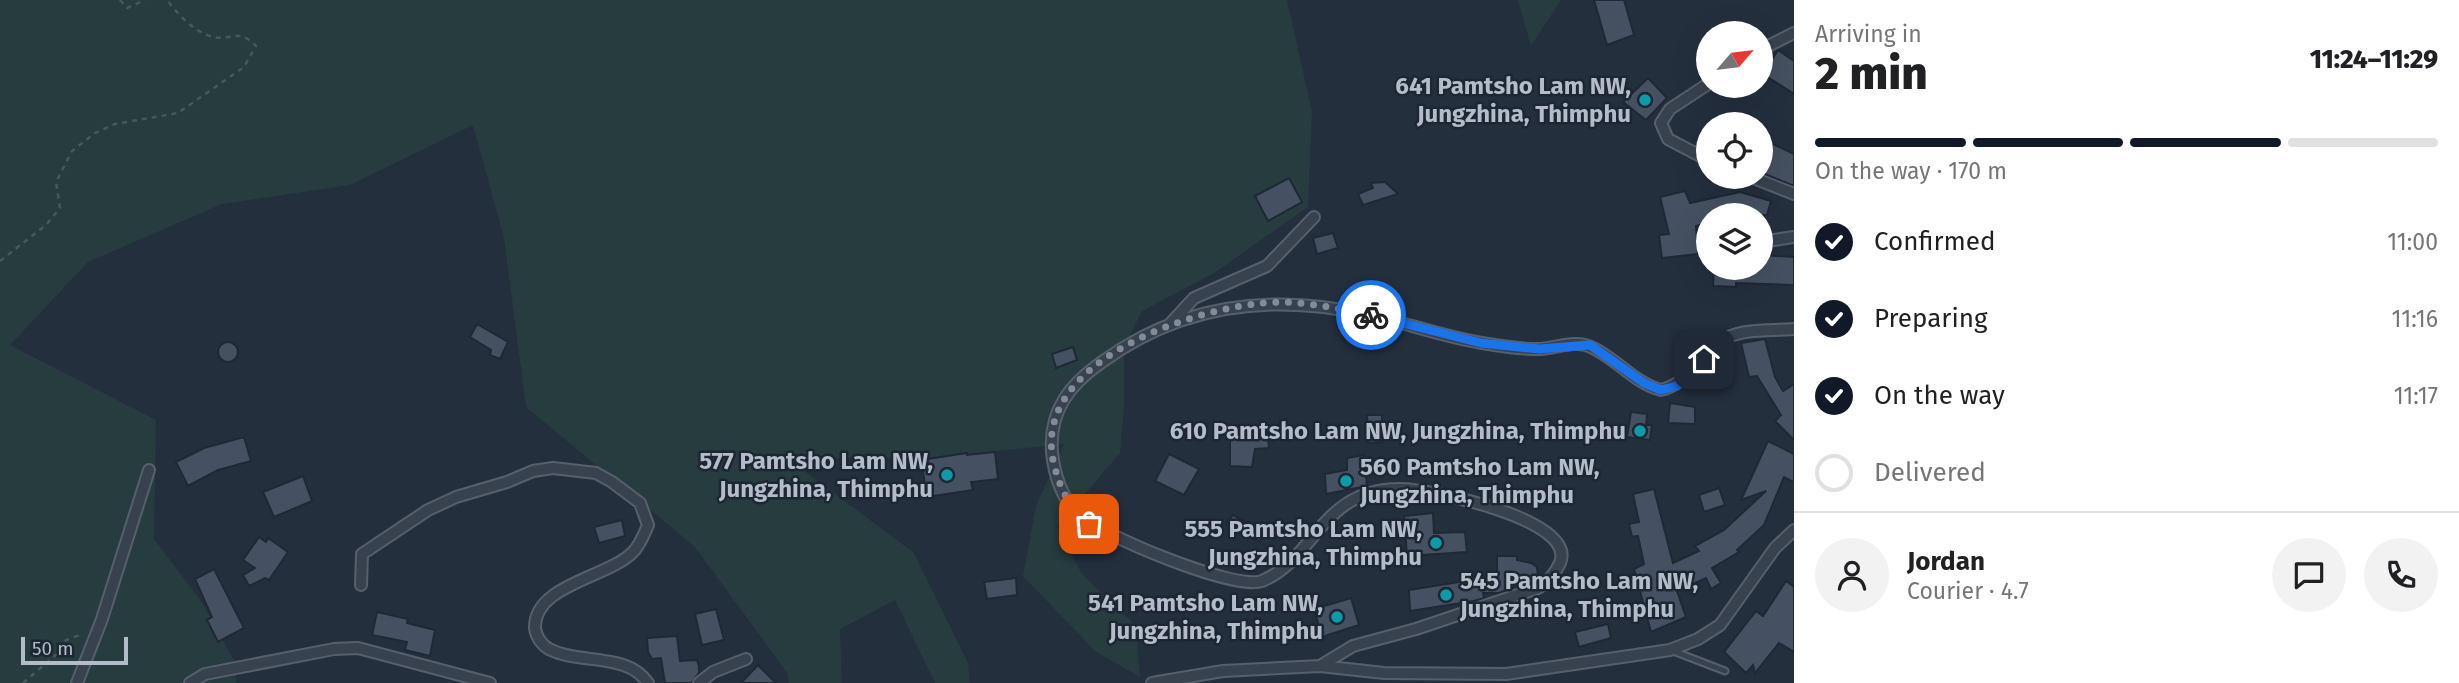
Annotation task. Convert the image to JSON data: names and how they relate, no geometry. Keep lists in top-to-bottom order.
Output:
{
  "places": [
    "641 Pamtsho Lam NW, Jungzhina, Thimphu",
    "610 Pamtsho Lam NW, Jungzhina, Thimphu",
    "577 Pamtsho Lam NW, Jungzhina, Thimphu",
    "560 Pamtsho Lam NW, Jungzhina, Thimphu",
    "555 Pamtsho Lam NW, Jungzhina, Thimphu",
    "545 Pamtsho Lam NW, Jungzhina, Thimphu",
    "541 Pamtsho Lam NW, Jungzhina, Thimphu"
  ],
  "scale_bar": "50 m",
  "north": "top right",
  "page": {
    "heading": ["2 min", "Arriving in", "11:24–11:29"],
    "panel": ["Jordan", "Courier · 4.7"],
    "bar": "On the way · 170 m",
    "list": [
      ["Confirmed", "11:00"],
      ["Preparing", "11:16"],
      ["On the way", "11:17"],
      "Delivered"
    ],
    "scale": "50 m"
  }
}
